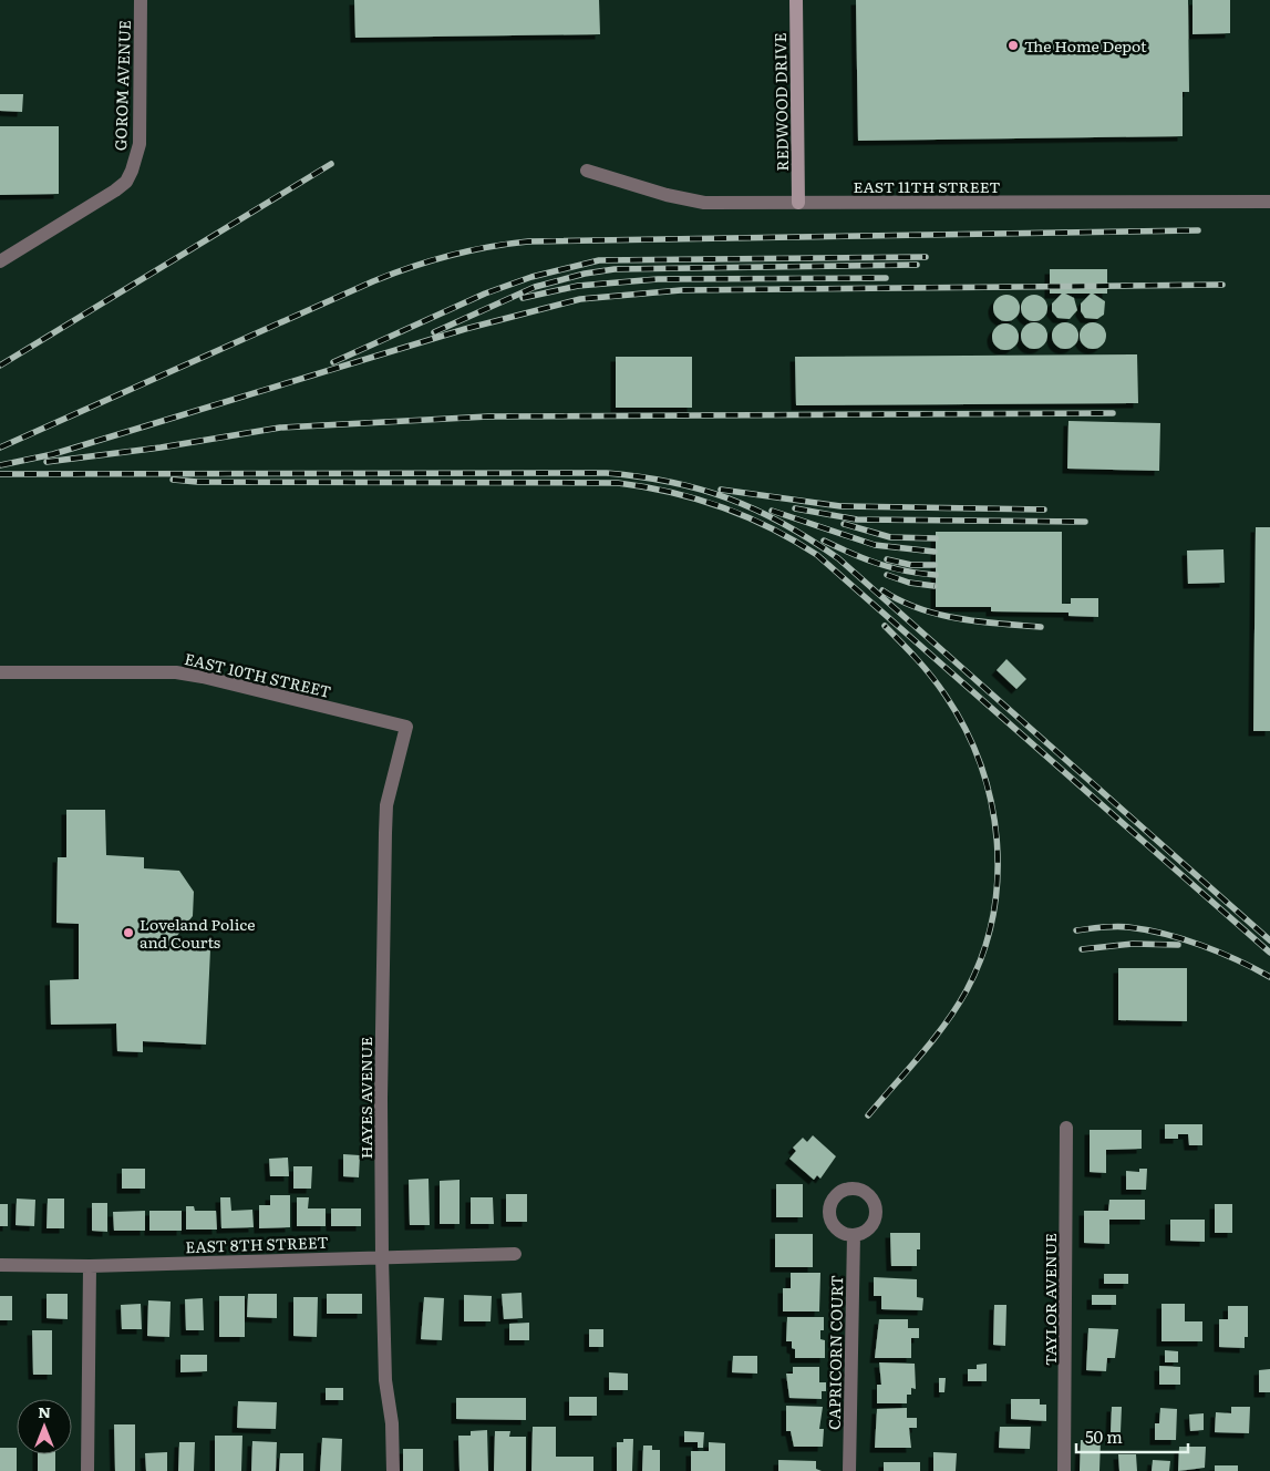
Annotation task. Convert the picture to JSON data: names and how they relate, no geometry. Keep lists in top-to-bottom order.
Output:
{
  "streets": {
    "street": [
      "GOROM AVENUE",
      "REDWOOD DRIVE",
      "EAST 11TH STREET",
      "EAST 10TH STREET",
      "HAYES AVENUE",
      "EAST 8TH STREET",
      "TAYLOR AVENUE",
      "CAPRICORN COURT"
    ]
  },
  "crossings": [
    ["REDWOOD DRIVE", "EAST 11TH STREET"],
    ["EAST 10TH STREET", "HAYES AVENUE"],
    ["HAYES AVENUE", "EAST 8TH STREET"]
  ],
  "places": ["The Home Depot", "Loveland Police and Courts"],
  "scale_bar": "50 m",
  "north": "top"
}
